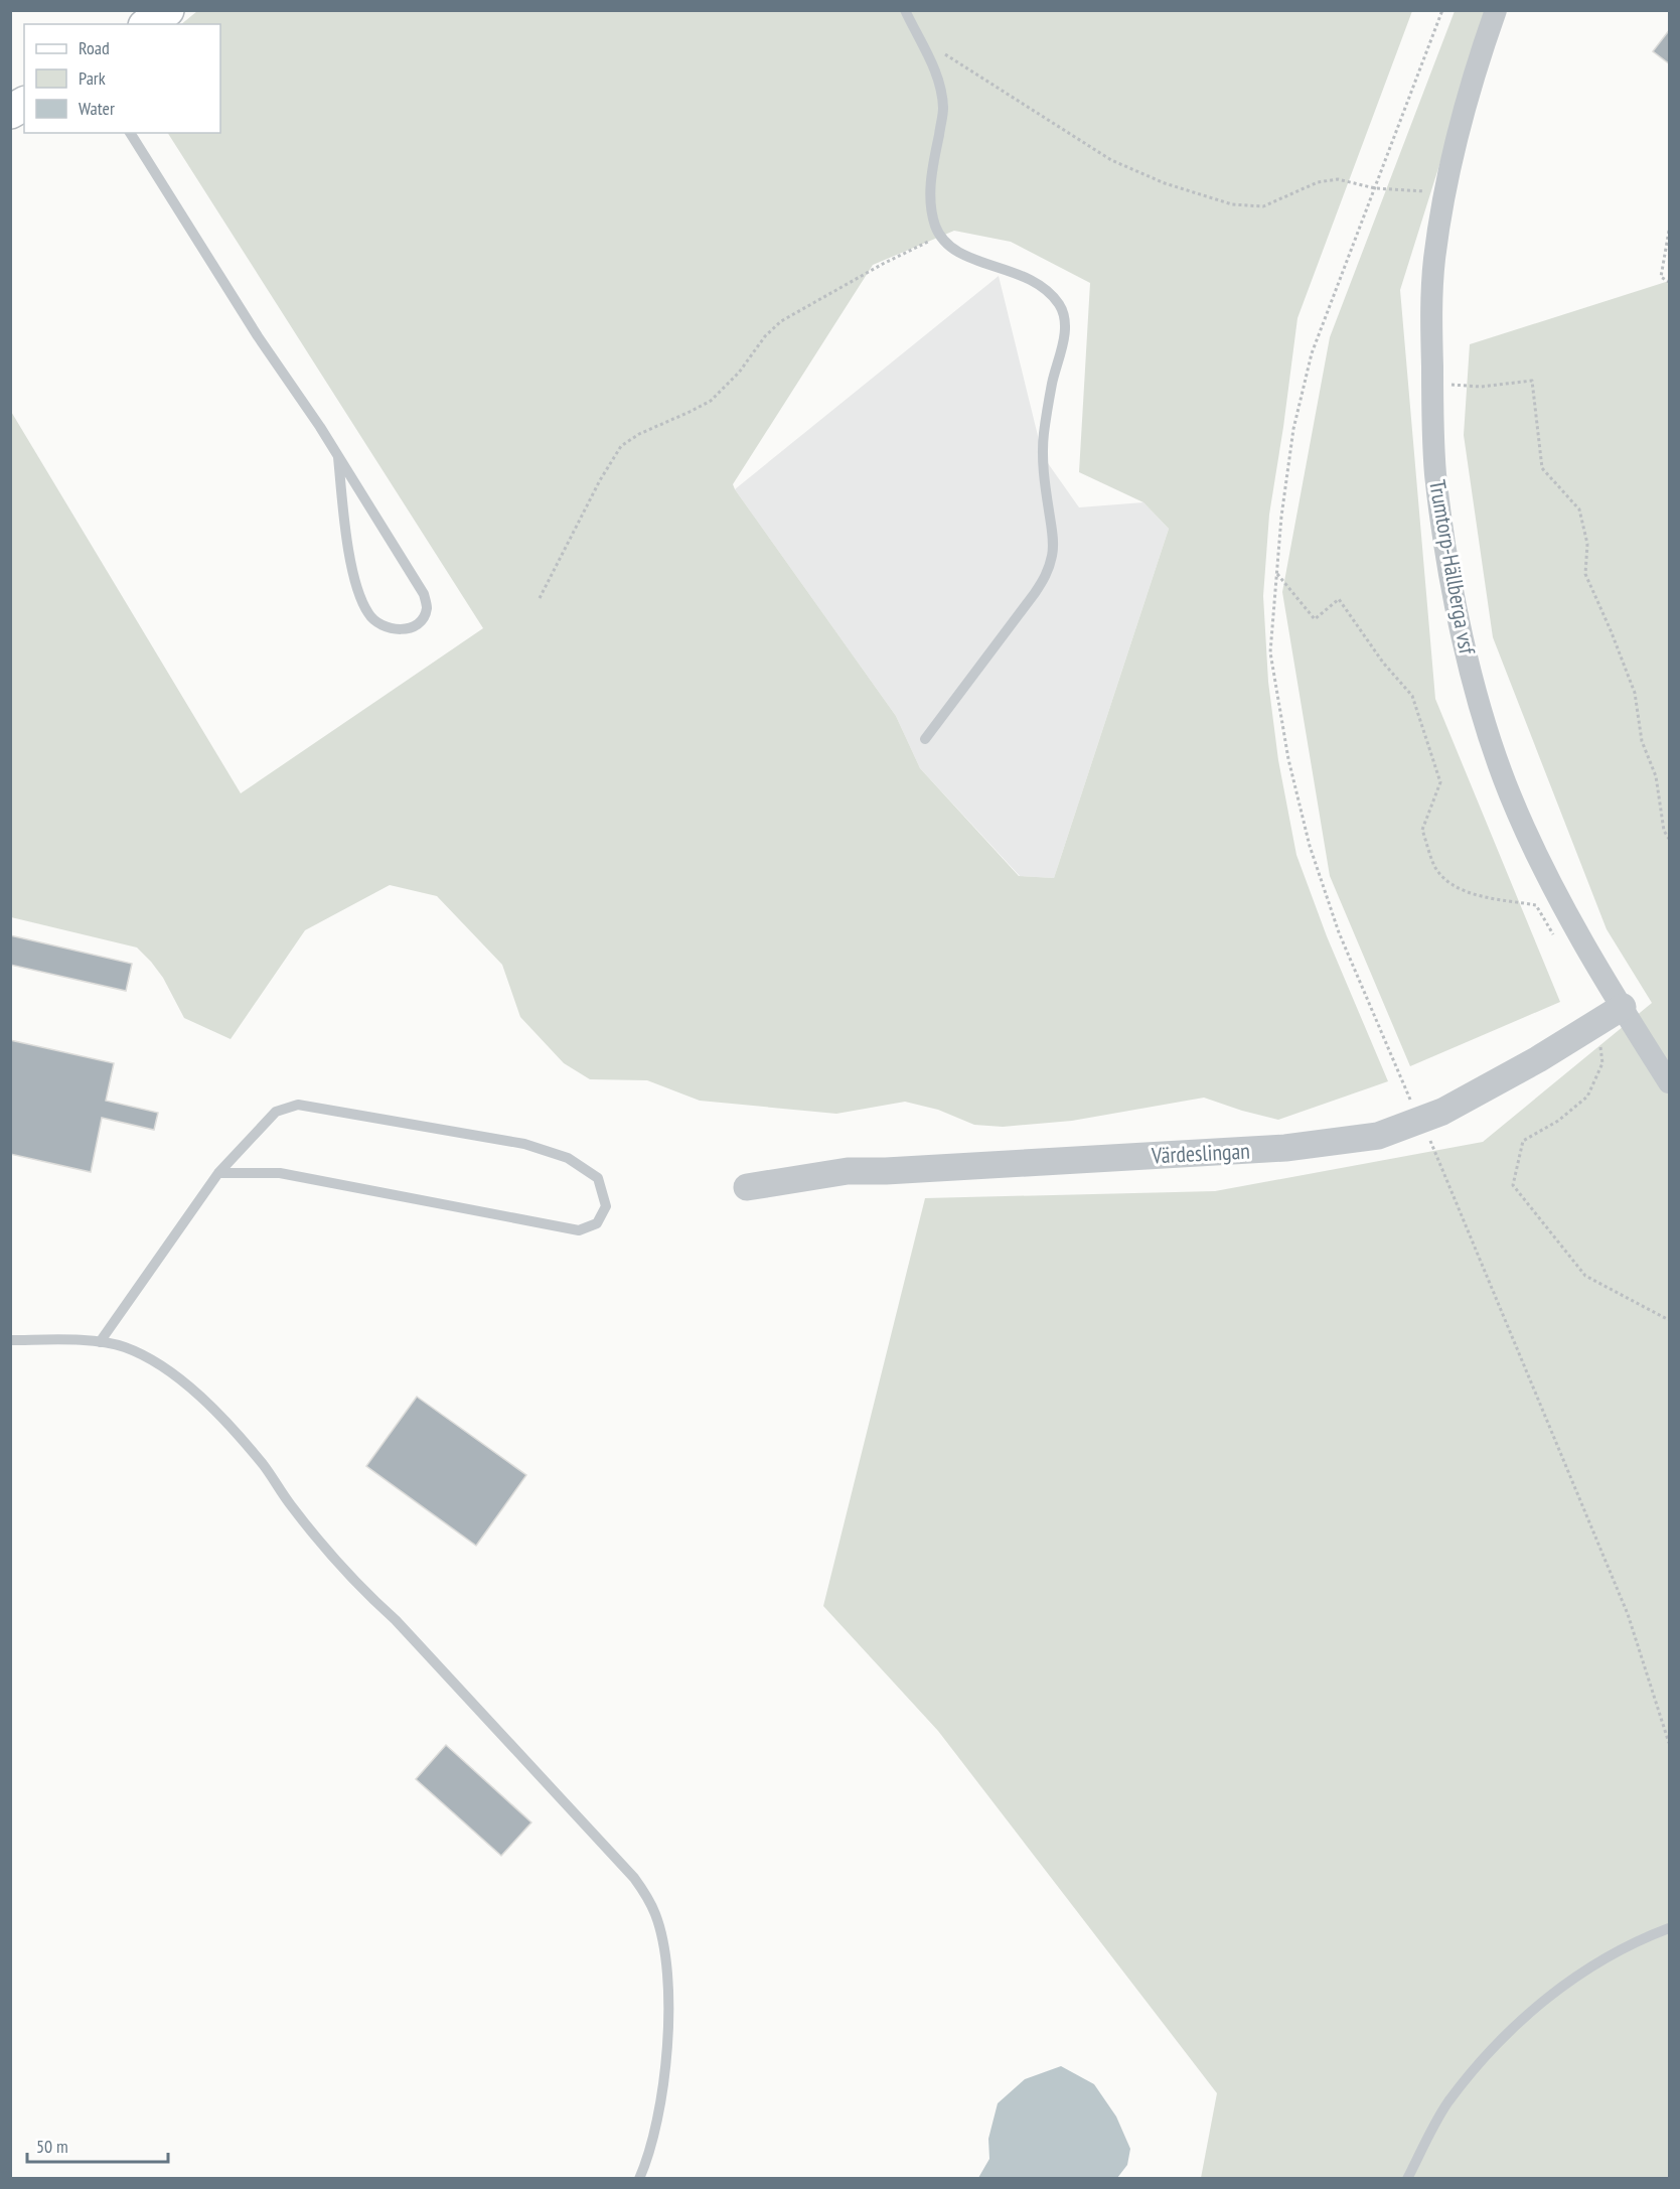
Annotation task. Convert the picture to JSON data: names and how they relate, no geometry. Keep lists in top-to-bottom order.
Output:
{
  "streets": {
    "street": ["Trumtorp-Hällberga vsf", "Värdeslingan"]
  },
  "crossings": [
    ["Trumtorp-Hällberga vsf", "Värdeslingan"]
  ],
  "legend": ["Road", "Park", "Water"],
  "scale_bar": "50 m"
}
